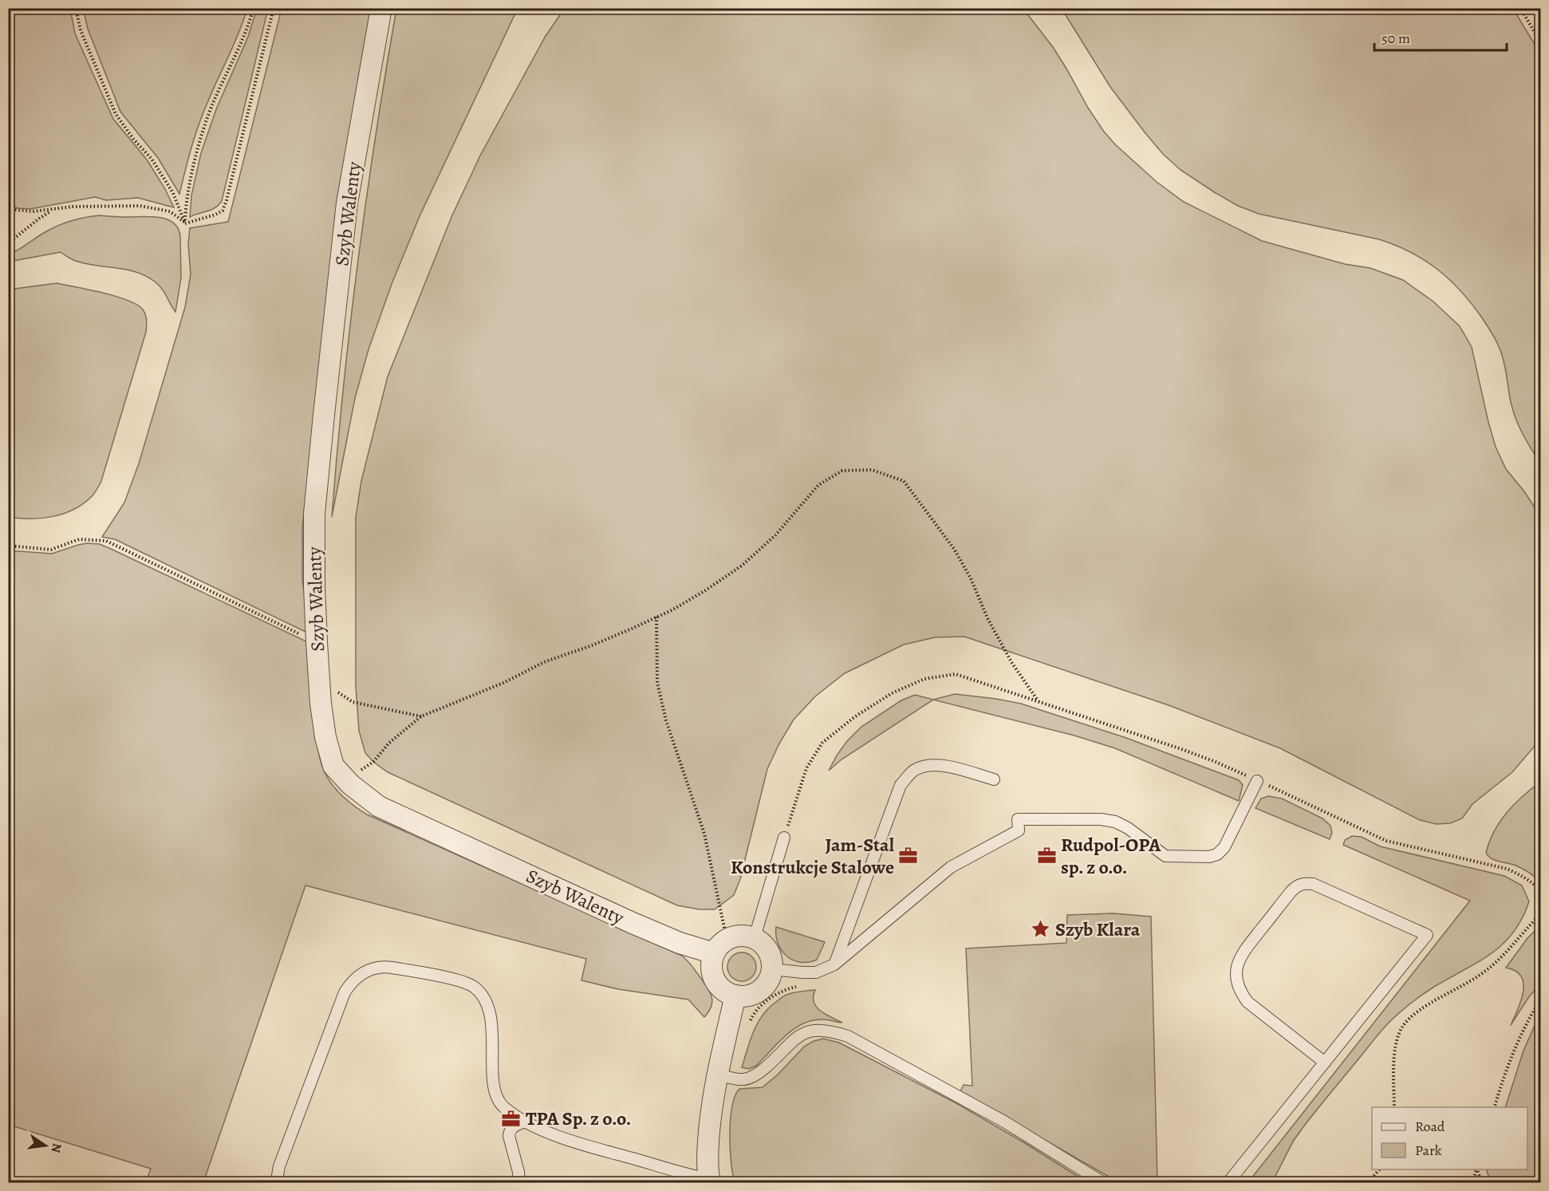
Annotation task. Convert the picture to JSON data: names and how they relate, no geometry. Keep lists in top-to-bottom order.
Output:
{
  "streets": {
    "street": ["Szyb Walenty"]
  },
  "places": {
    "office": ["Jam-Stal Konstrukcje Stalowe", "Rudpol-OPA sp. z o.o.", "TPA Sp. z o.o."],
    "place": ["Szyb Klara"]
  },
  "legend": ["Road", "Park"],
  "scale_bar": "50 m",
  "north": "right"
}
